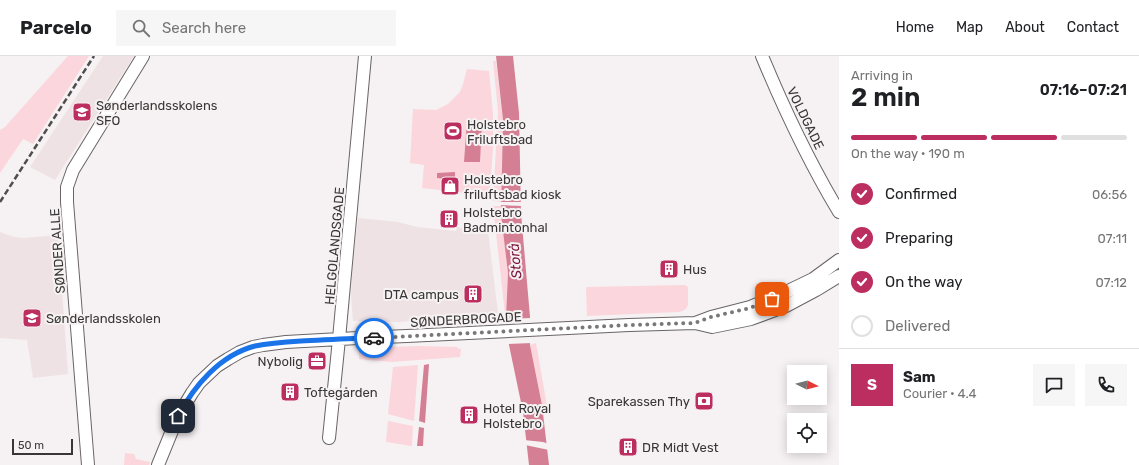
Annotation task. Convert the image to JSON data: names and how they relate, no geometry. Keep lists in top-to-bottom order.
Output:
{
  "streets": {
    "street": [
      "VOLDGADE",
      "HELGOLANDSGADE",
      "SØNDER ALLE",
      "SØNDERBROGADE"
    ]
  },
  "crossings": [
    ["HELGOLANDSGADE", "SØNDERBROGADE"]
  ],
  "water": ["Storå"],
  "places": {
    "school or university": ["Sønderlandsskolens SFO", "Sønderlandsskolen"],
    "sports": ["Holstebro Friluftsbad"],
    "shop": ["Holstebro friluftsbad kiosk"],
    "building": [
      "Holstebro Badmintonhal",
      "Hus",
      "DTA campus",
      "Toftegården",
      "Hotel Royal Holstebro",
      "DR Midt Vest"
    ],
    "office": ["Nybolig"],
    "bank": ["Sparekassen Thy"]
  },
  "scale_bar": "50 m",
  "north": "right",
  "page": {
    "header": "Parcelo",
    "search": "Search here",
    "nav": [
      "Home",
      "Map",
      "About",
      "Contact"
    ],
    "heading": ["2 min", "Arriving in", "07:16–07:21"],
    "panel": ["Sam", "Courier · 4.4"],
    "bar": "On the way · 190 m",
    "list": [
      ["Confirmed", "06:56"],
      ["Preparing", "07:11"],
      ["On the way", "07:12"],
      "Delivered"
    ],
    "round": "S",
    "scale": "50 m"
  }
}
